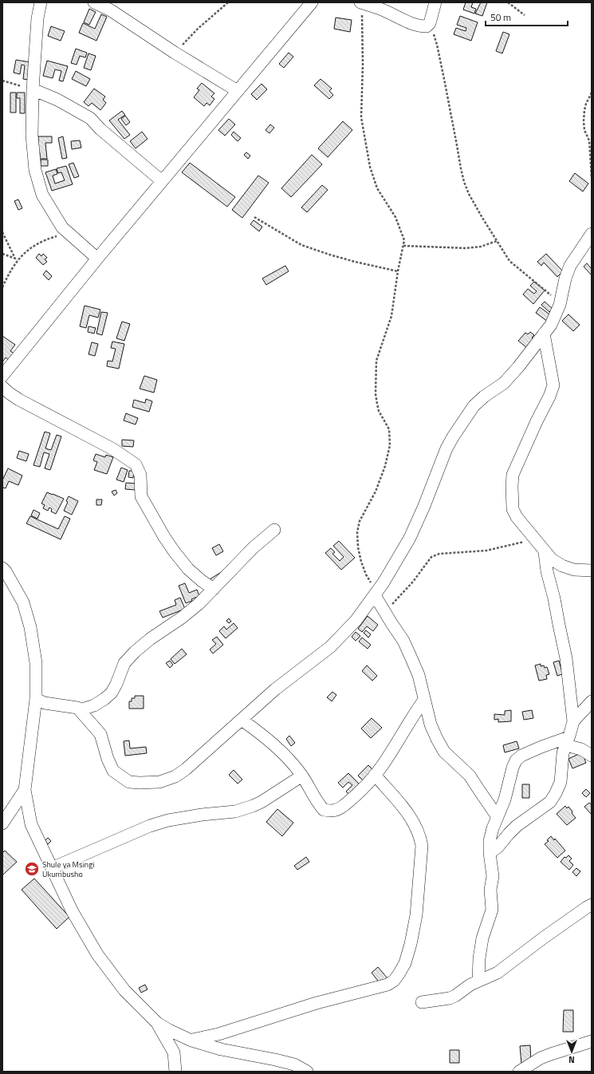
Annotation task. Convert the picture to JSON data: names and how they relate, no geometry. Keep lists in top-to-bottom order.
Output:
{
  "places": {
    "school or university": ["Shule ya Msingi Ukumbusho"]
  },
  "scale_bar": "50 m",
  "north": "bottom"
}
